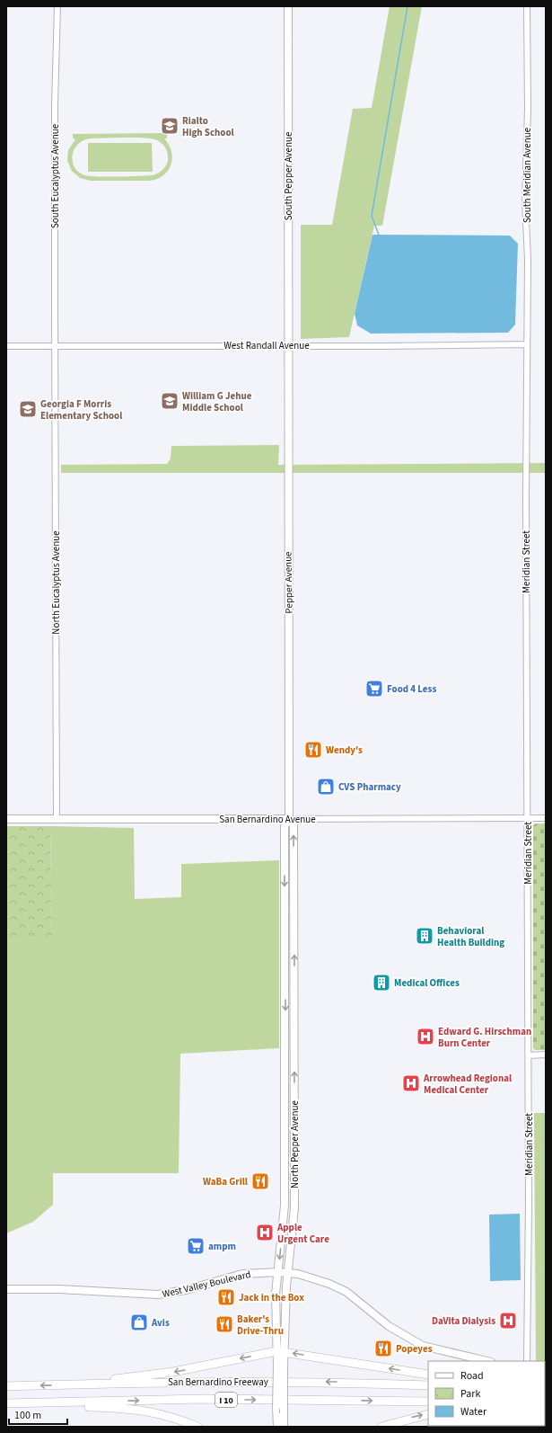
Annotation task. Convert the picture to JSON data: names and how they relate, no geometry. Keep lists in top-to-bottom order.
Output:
{
  "streets": {
    "highway": ["San Bernardino Freeway", "I 10"],
    "main road": [
      "South Pepper Avenue",
      "Pepper Avenue",
      "San Bernardino Avenue",
      "North Pepper Avenue",
      "West Valley Boulevard"
    ],
    "street": [
      "South Meridian Avenue",
      "South Eucalyptus Avenue",
      "West Randall Avenue",
      "Meridian Street",
      "North Eucalyptus Avenue"
    ]
  },
  "crossings": [
    ["South Meridian Avenue", "West Randall Avenue"],
    ["South Meridian Avenue", "Meridian Street"],
    ["South Eucalyptus Avenue", "West Randall Avenue"],
    ["South Eucalyptus Avenue", "North Eucalyptus Avenue"],
    ["South Pepper Avenue", "West Randall Avenue"],
    ["South Pepper Avenue", "Pepper Avenue"],
    ["West Randall Avenue", "Meridian Street"],
    ["West Randall Avenue", "North Eucalyptus Avenue"],
    ["West Randall Avenue", "Pepper Avenue"],
    ["Meridian Street", "San Bernardino Avenue"],
    ["North Eucalyptus Avenue", "San Bernardino Avenue"],
    ["Pepper Avenue", "San Bernardino Avenue"],
    ["Pepper Avenue", "North Pepper Avenue"],
    ["North Pepper Avenue", "West Valley Boulevard"]
  ],
  "places": {
    "school or university": ["Rialto High School", "William G Jehue Middle School", "Georgia F Morris Elementary School"],
    "supermarket": ["Food 4 Less", "ampm"],
    "restaurant": [
      "Wendy's",
      "WaBa Grill",
      "Jack in the Box",
      "Baker's Drive-Thru",
      "Popeyes"
    ],
    "shop": ["CVS Pharmacy", "Avis"],
    "building": ["Behavioral Health Building", "Medical Offices"],
    "hospital": [
      "Edward G. Hirschman Burn Center",
      "Arrowhead Regional Medical Center",
      "Apple Urgent Care",
      "DaVita Dialysis"
    ]
  },
  "legend": ["Road", "Park", "Water"],
  "scale_bar": "100 m"
}
